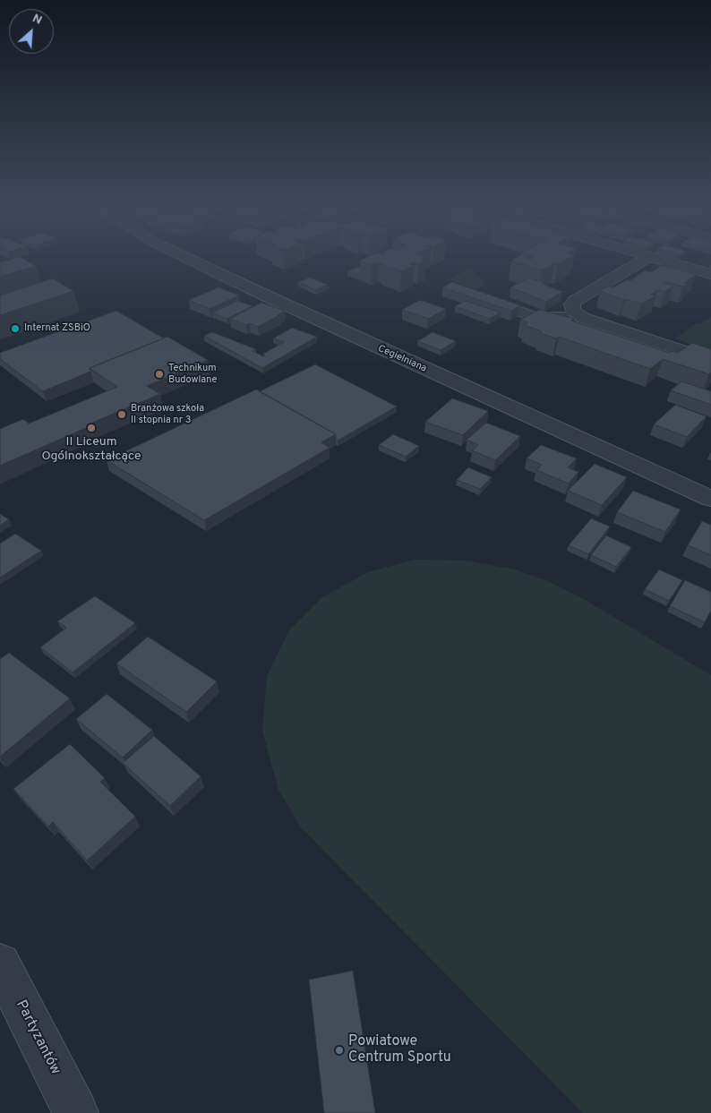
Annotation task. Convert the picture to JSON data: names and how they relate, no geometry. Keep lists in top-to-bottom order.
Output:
{
  "streets": {
    "street": ["Cegielniana", "Partyzantów"]
  },
  "places": [
    "Internat ZSBiO",
    "Technikum Budowlane",
    "Branżowa szkoła II stopnia nr 3",
    "II Liceum Ogólnokształcące",
    "Powiatowe Centrum Sportu"
  ],
  "north": "top right"
}
